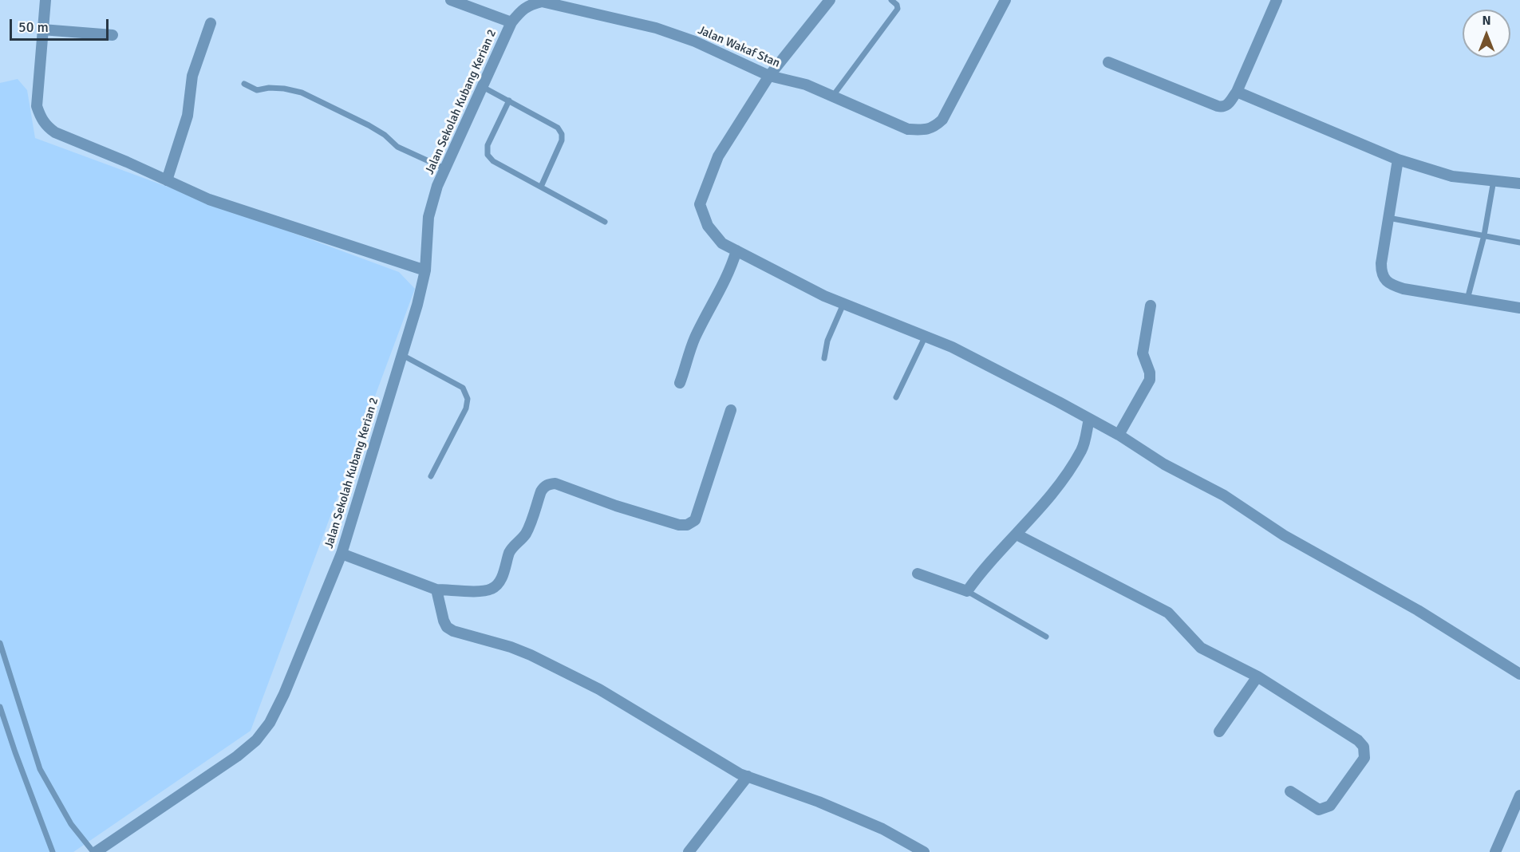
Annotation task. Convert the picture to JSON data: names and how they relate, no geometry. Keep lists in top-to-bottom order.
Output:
{
  "streets": {
    "street": ["Jalan Wakaf Stan", "Jalan Sekolah Kubang Kerian 2"]
  },
  "crossings": [
    ["Jalan Wakaf Stan", "Jalan Sekolah Kubang Kerian 2"]
  ],
  "scale_bar": "50 m",
  "north": "top"
}
